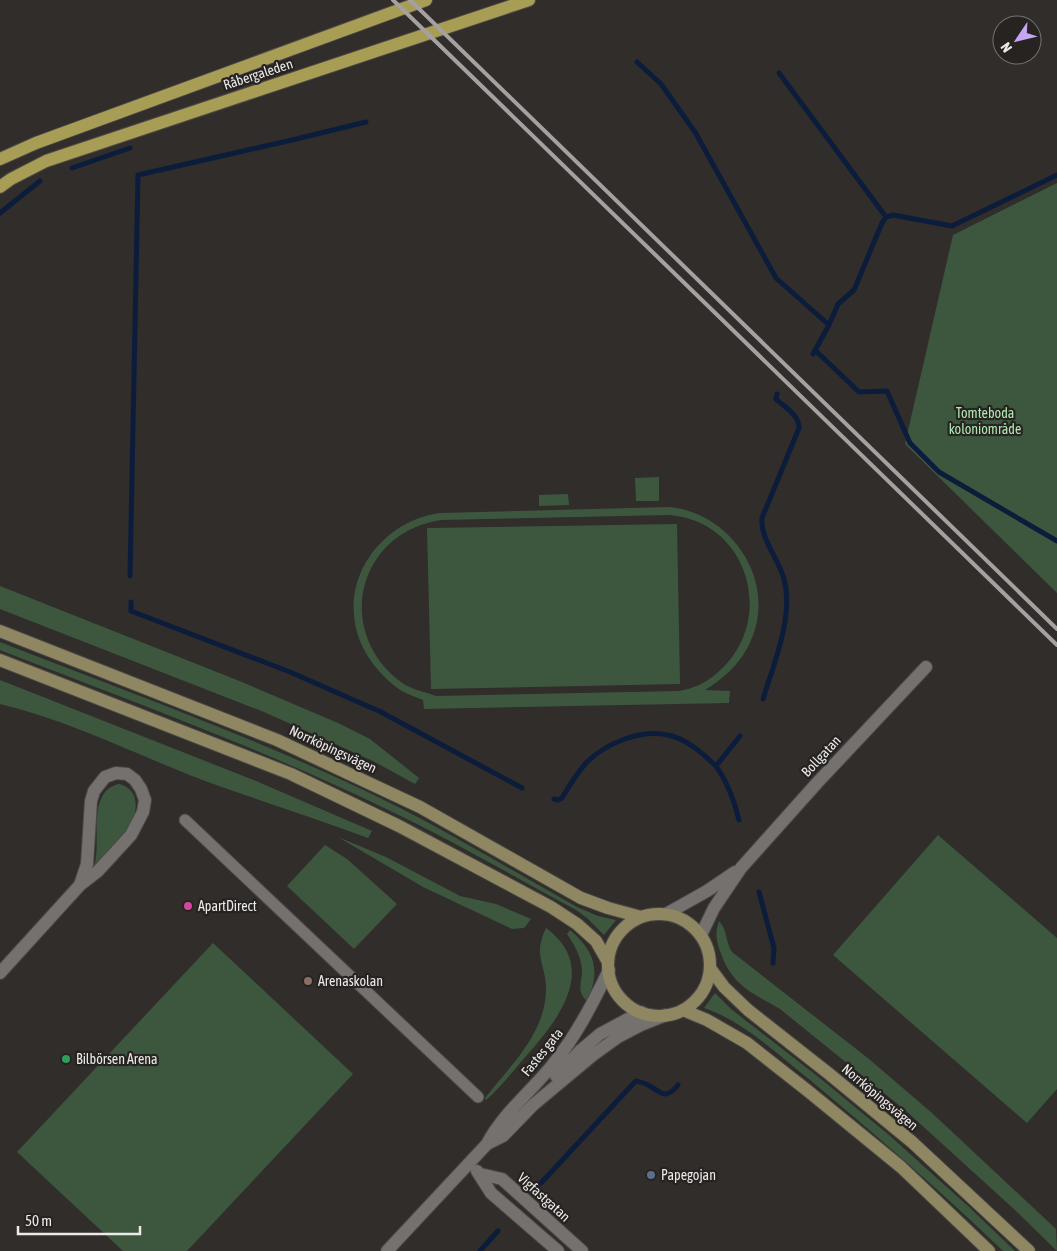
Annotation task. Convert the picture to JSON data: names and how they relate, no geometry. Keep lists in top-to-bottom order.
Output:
{
  "streets": {
    "main road": ["Råbergaleden", "Norrköpingsvägen"],
    "street": ["Bollgatan", "Fastes gata", "Vigfastgatan"]
  },
  "crossings": [
    ["Norrköpingsvägen", "Bollgatan"],
    ["Norrköpingsvägen", "Fastes gata"],
    ["Bollgatan", "Fastes gata"],
    ["Fastes gata", "Vigfastgatan"]
  ],
  "parks": ["Tomteboda koloniområde"],
  "places": [
    "ApartDirect",
    "Arenaskolan",
    "Bilbörsen Arena",
    "Papegojan"
  ],
  "scale_bar": "50 m",
  "north": "bottom left"
}
